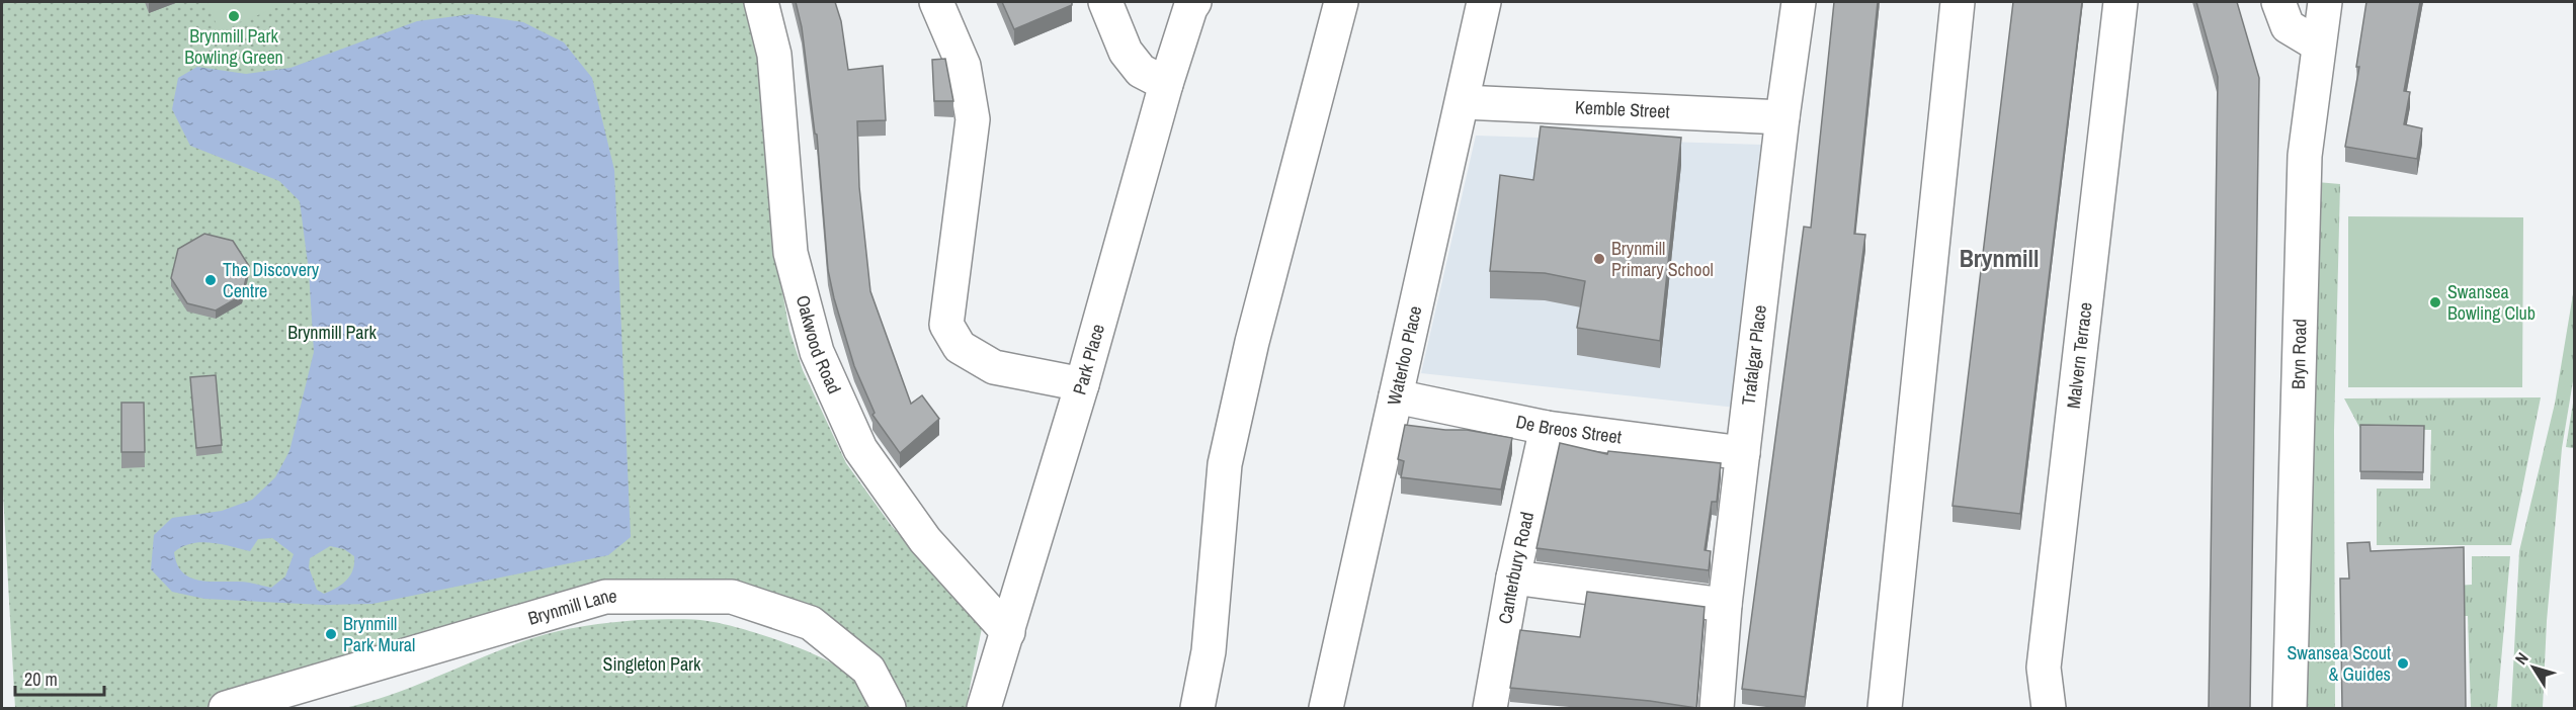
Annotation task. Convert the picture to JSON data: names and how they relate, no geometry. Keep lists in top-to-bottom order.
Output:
{
  "streets": {
    "street": [
      "Kemble Street",
      "Oakwood Road",
      "Bryn Road",
      "Waterloo Place",
      "Trafalgar Place",
      "Malvern Terrace",
      "Park Place",
      "De Breos Street",
      "Canterbury Road",
      "Brynmill Lane"
    ]
  },
  "crossings": [
    ["Kemble Street", "Waterloo Place"],
    ["Kemble Street", "Trafalgar Place"],
    ["Oakwood Road", "Park Place"],
    ["Waterloo Place", "De Breos Street"],
    ["Trafalgar Place", "De Breos Street"],
    ["De Breos Street", "Canterbury Road"]
  ],
  "districts": ["Brynmill"],
  "parks": ["Brynmill Park", "Singleton Park"],
  "places": [
    "Brynmill Park Bowling Green",
    "Brynmill Primary School",
    "The Discovery Centre",
    "Swansea Bowling Club",
    "Brynmill Park Mural",
    "Swansea Scout & Guides"
  ],
  "scale_bar": "20 m",
  "north": "top left"
}
